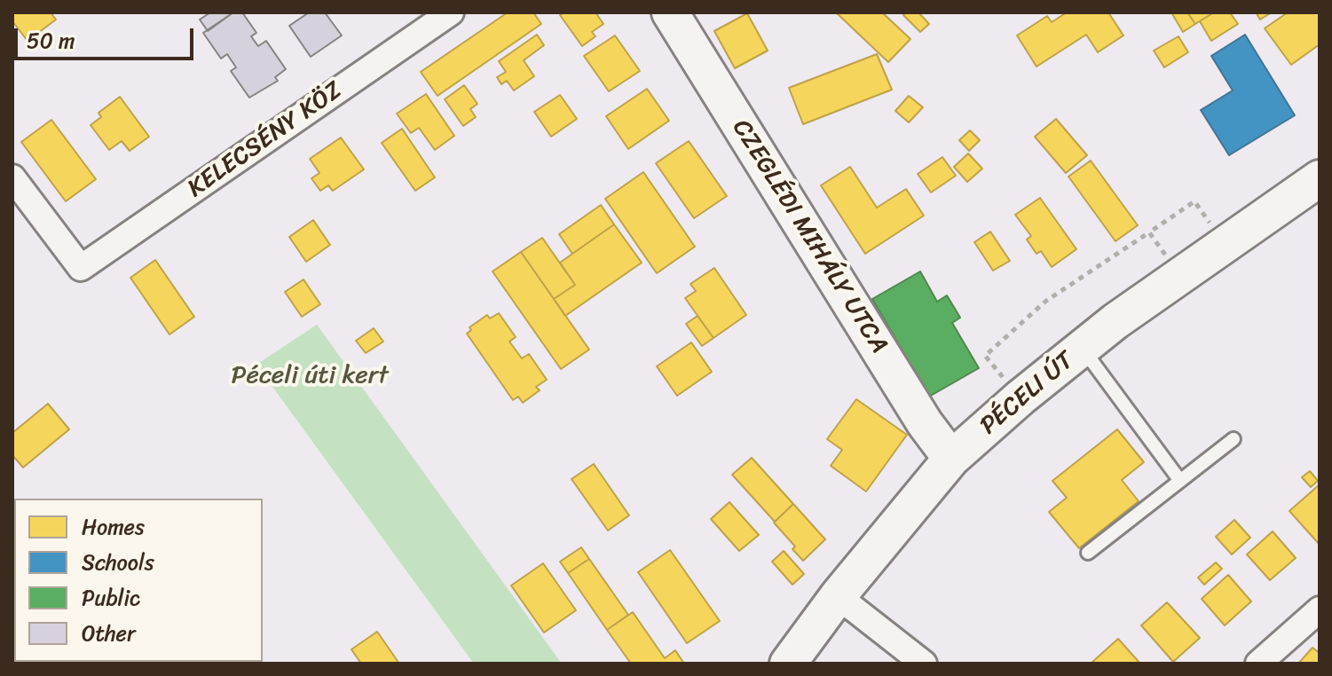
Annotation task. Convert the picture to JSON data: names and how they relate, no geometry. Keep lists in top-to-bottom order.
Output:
{
  "streets": {
    "main road": ["CZEGLÉDI MIHÁLY UTCA", "PÉCELI ÚT"],
    "street": ["KELECSÉNY KÖZ"]
  },
  "crossings": [
    ["CZEGLÉDI MIHÁLY UTCA", "PÉCELI ÚT"]
  ],
  "parks": ["Péceli úti kert"],
  "legend": [
    "Homes",
    "Schools",
    "Public",
    "Other"
  ],
  "scale_bar": "50 m"
}
